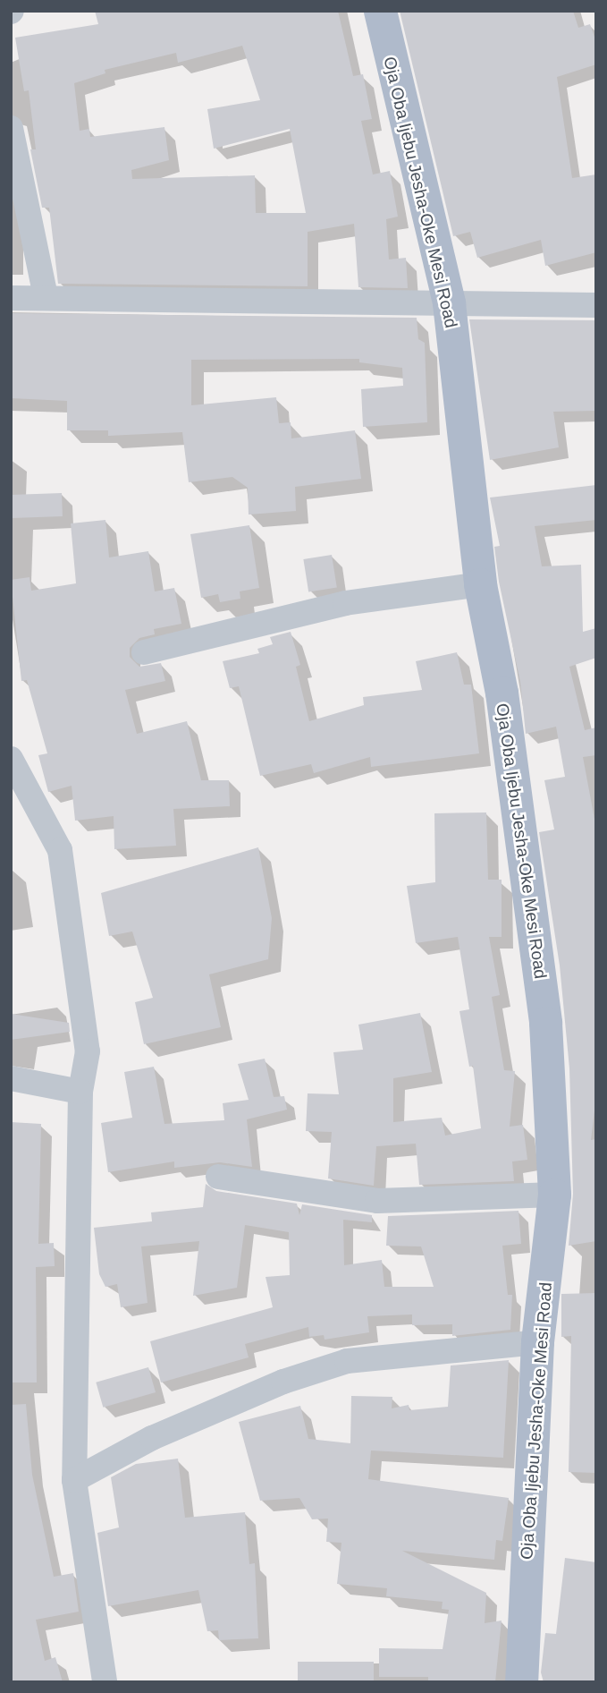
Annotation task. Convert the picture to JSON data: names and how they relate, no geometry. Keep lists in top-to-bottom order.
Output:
{
  "streets": {
    "main road": ["Oja Oba Ijebu Jesha-Oke Mesi Road"]
  }
}
